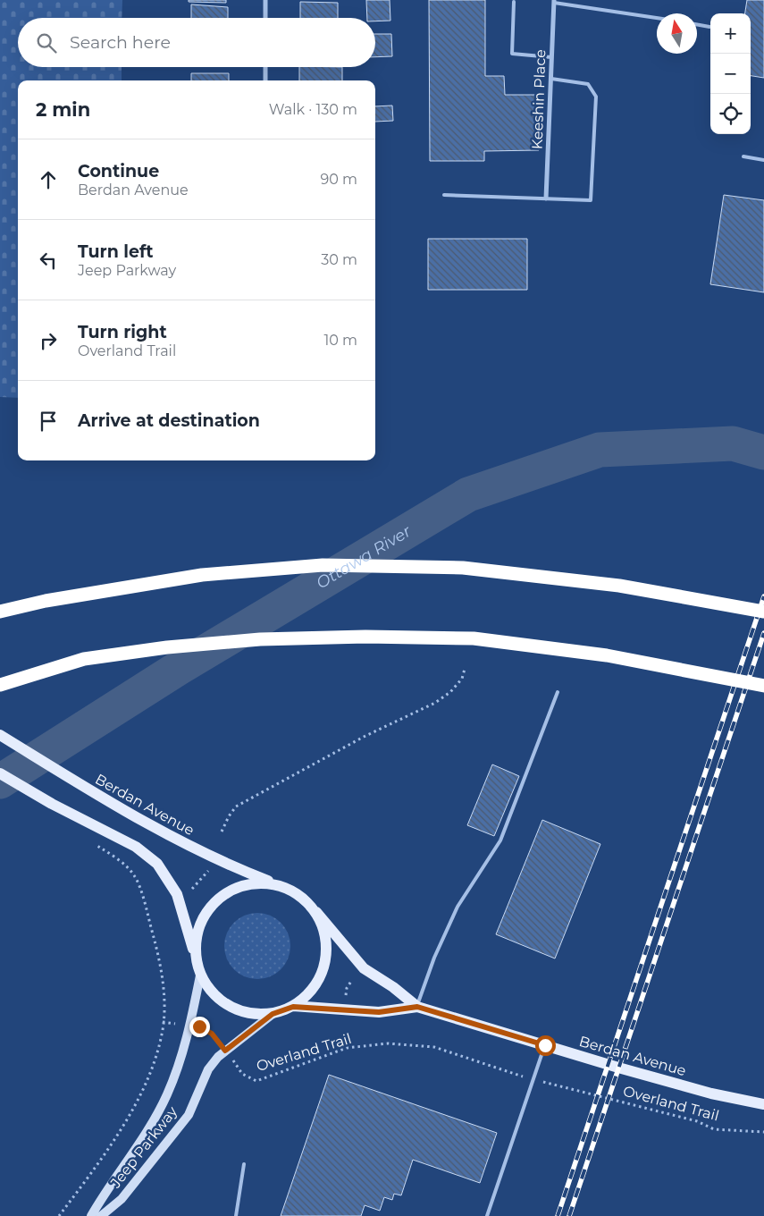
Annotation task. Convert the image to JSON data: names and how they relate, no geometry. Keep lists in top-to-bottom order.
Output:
{
  "streets": {
    "main road": ["Berdan Avenue"],
    "street": ["Keeshin Place", "Jeep Parkway"],
    "path": ["Overland Trail"]
  },
  "crossings": [
    ["Berdan Avenue", "Jeep Parkway"],
    ["Overland Trail", "Jeep Parkway"]
  ],
  "water": ["Ottawa River"],
  "north": "top",
  "page": {
    "map_buttons": ["+", "−"],
    "search": "Search here",
    "heading": ["2 min", "Walk · 130 m"],
    "list": [
      ["Continue", "Berdan Avenue", "90 m"],
      ["Turn left", "Jeep Parkway", "30 m"],
      ["Turn right", "Overland Trail", "10 m"],
      "Arrive at destination"
    ]
  }
}
